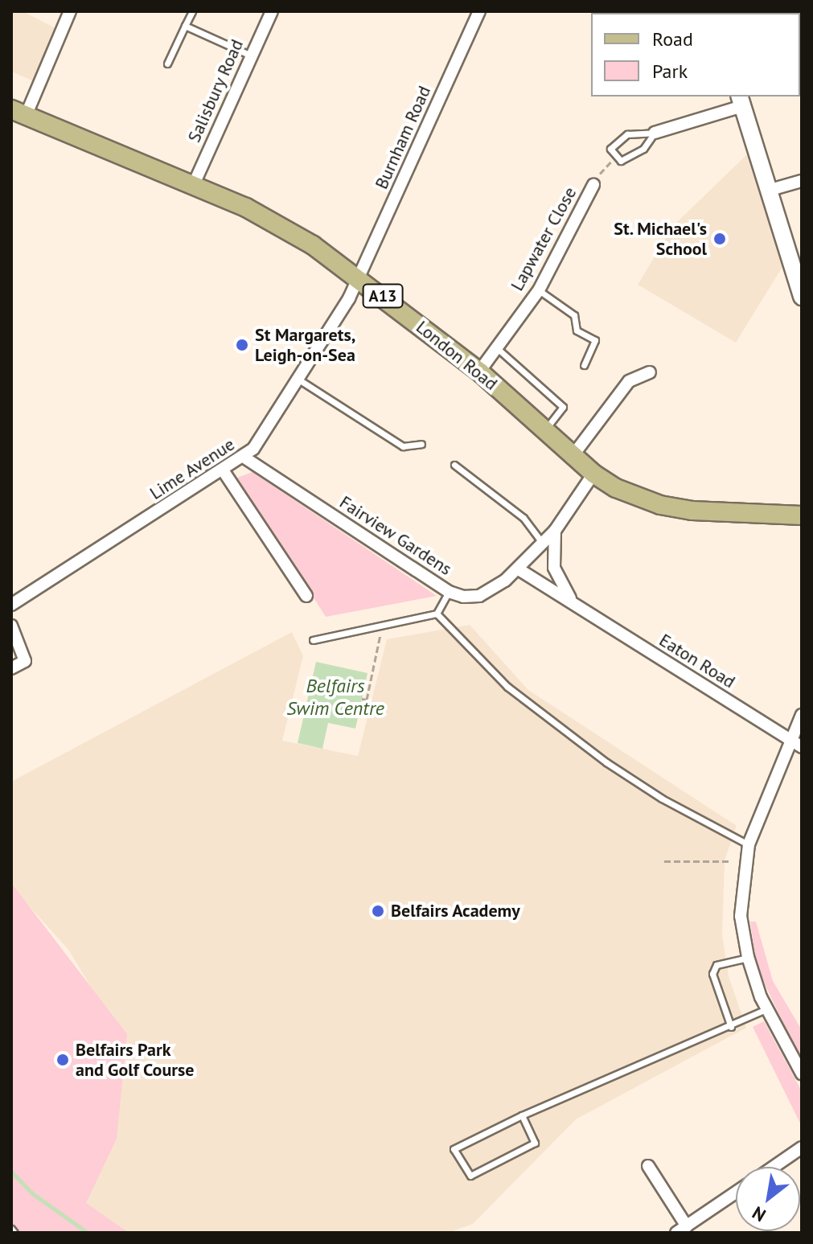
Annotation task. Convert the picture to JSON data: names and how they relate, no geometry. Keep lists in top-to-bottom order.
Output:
{
  "streets": {
    "main road": ["A13", "London Road"],
    "street": [
      "Salisbury Road",
      "Burnham Road",
      "Lapwater Close",
      "Lime Avenue",
      "Fairview Gardens",
      "Eaton Road"
    ]
  },
  "crossings": [
    ["Salisbury Road", "London Road"],
    ["Burnham Road", "London Road"],
    ["Burnham Road", "Lime Avenue"],
    ["Lapwater Close", "London Road"],
    ["London Road", "Lime Avenue"],
    ["Lime Avenue", "Fairview Gardens"],
    ["Fairview Gardens", "Eaton Road"]
  ],
  "water": ["Belfairs Swim Centre"],
  "places": [
    "St. Michael's School",
    "St Margarets, Leigh-on-Sea",
    "Belfairs Academy",
    "Belfairs Park and Golf Course"
  ],
  "legend": ["Road", "Park"],
  "north": "bottom left"
}
